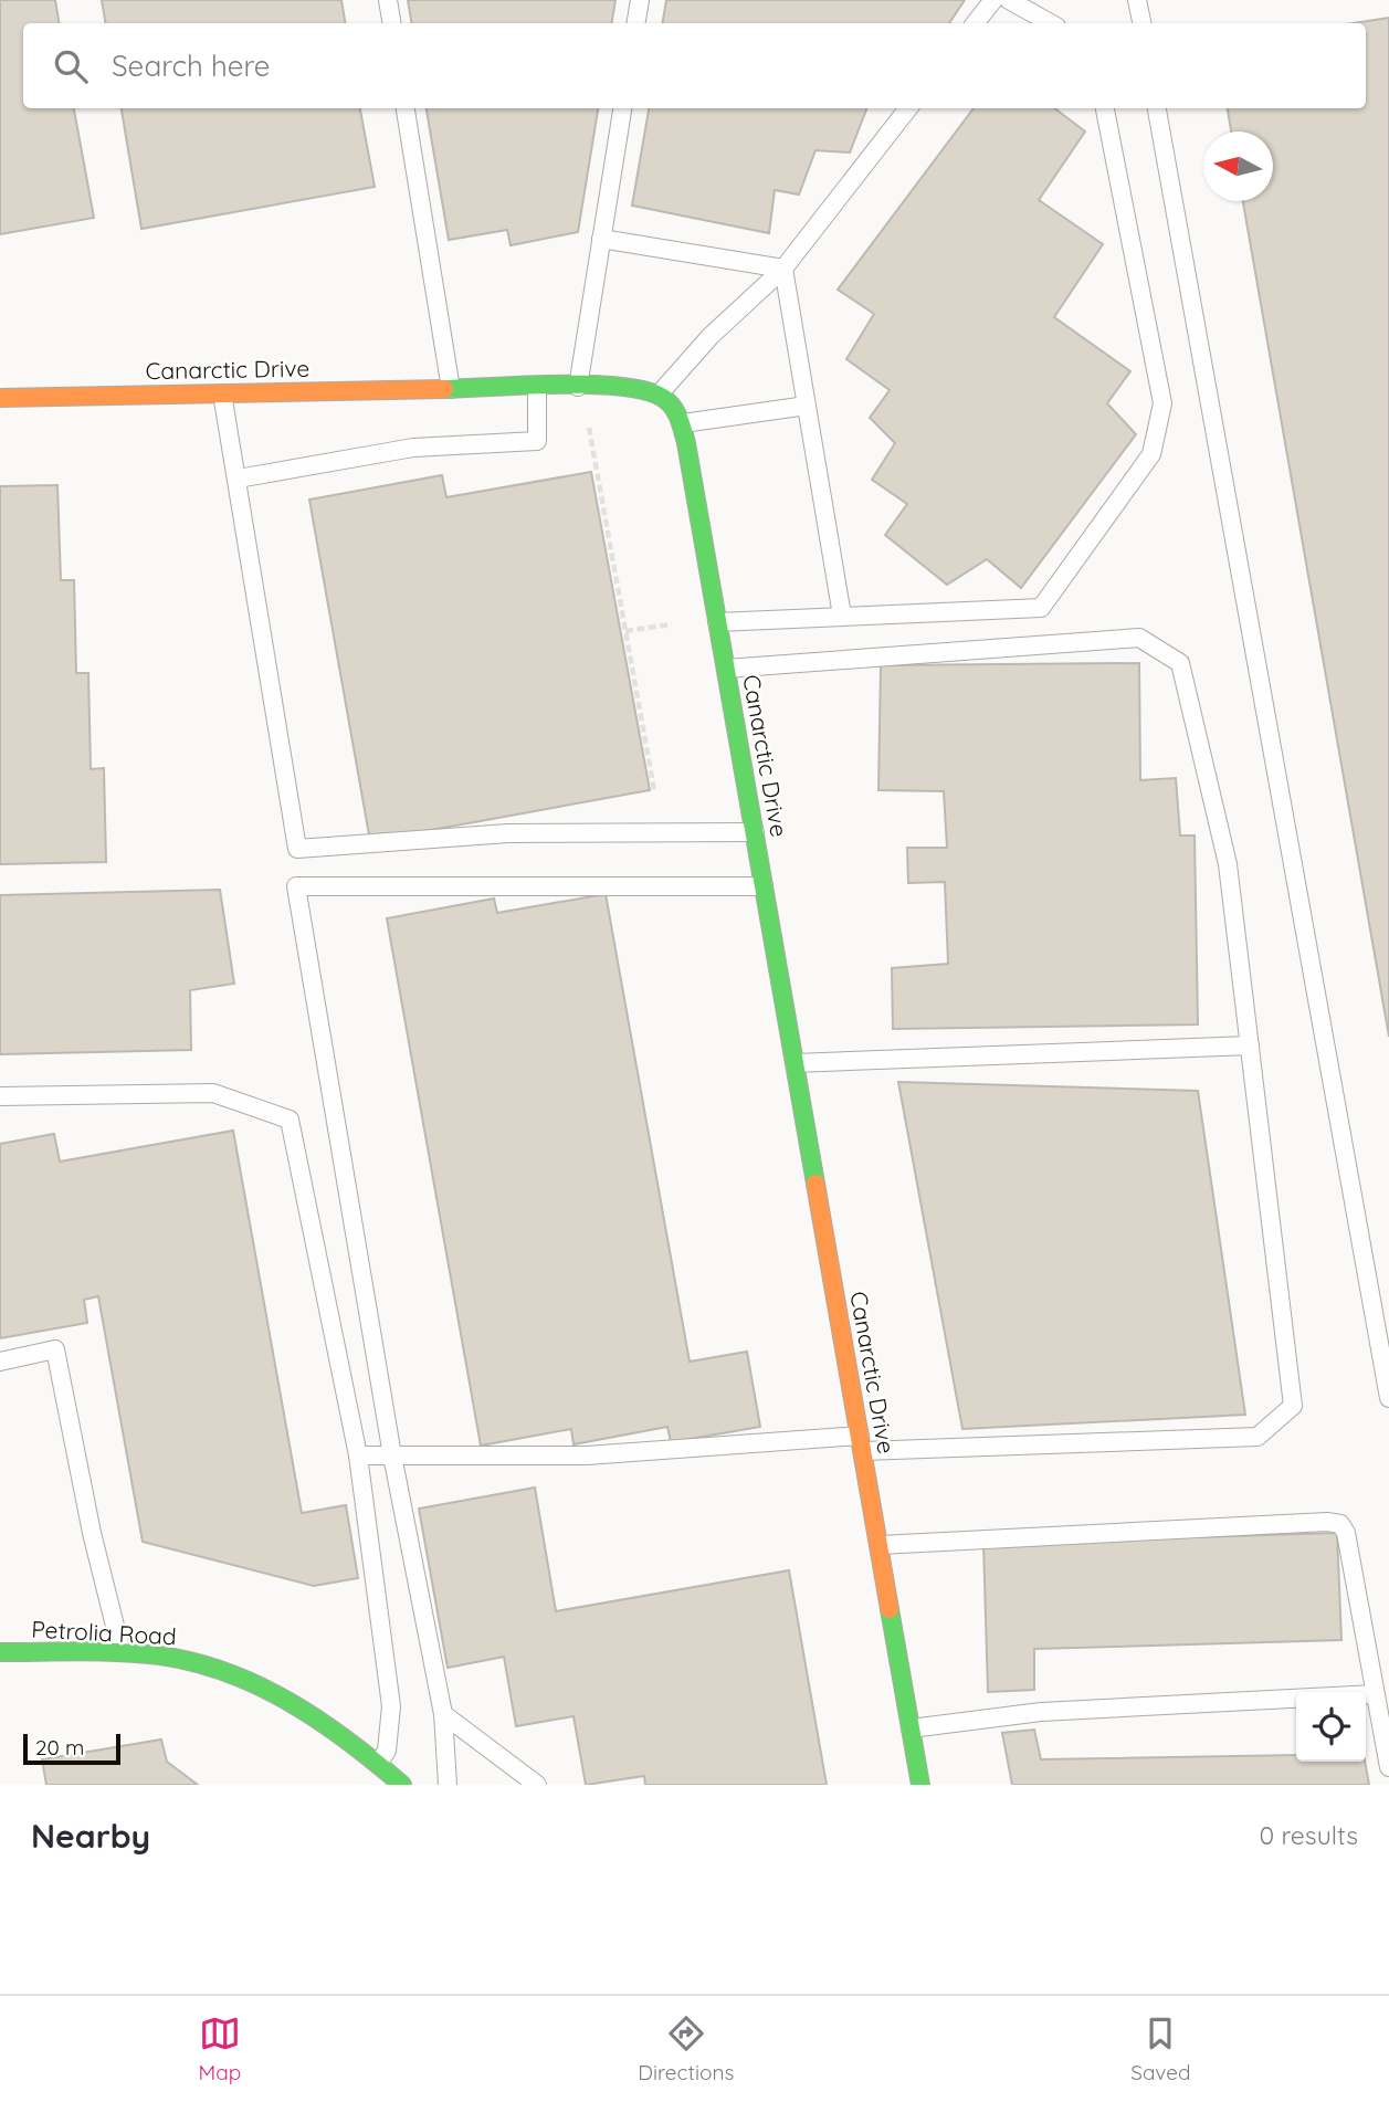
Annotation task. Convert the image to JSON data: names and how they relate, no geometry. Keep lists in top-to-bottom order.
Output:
{
  "streets": {
    "street": ["Canarctic Drive", "Petrolia Road"]
  },
  "scale_bar": "20 m",
  "north": "left",
  "page": {
    "search": "Search here",
    "scale": "20 m",
    "heading": ["Nearby", "0 results"],
    "nav": ["Map", "Directions", "Saved"]
  }
}
